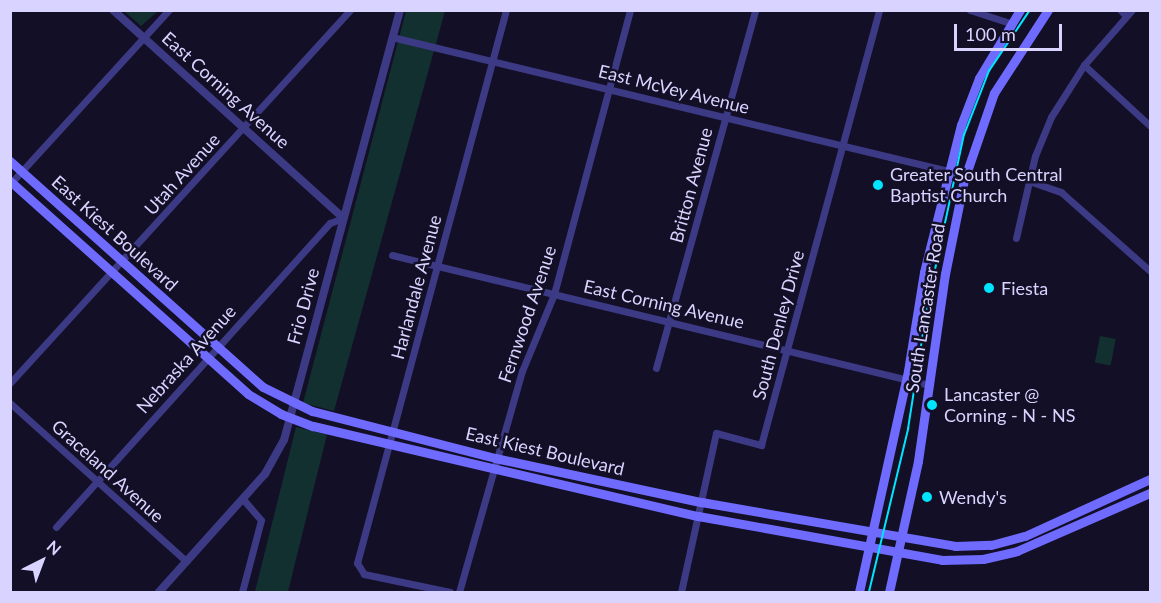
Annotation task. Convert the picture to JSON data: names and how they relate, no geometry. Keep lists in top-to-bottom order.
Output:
{
  "streets": {
    "main road": ["East Kiest Boulevard", "South Lancaster Road"],
    "street": [
      "East McVey Avenue",
      "East Corning Avenue",
      "Utah Avenue",
      "Britton Avenue",
      "Harlandale Avenue",
      "Frio Drive",
      "Fernwood Avenue",
      "South Denley Drive",
      "Nebraska Avenue",
      "Graceland Avenue"
    ]
  },
  "crossings": [
    ["East McVey Avenue", "Britton Avenue"],
    ["East McVey Avenue", "Harlandale Avenue"],
    ["East McVey Avenue", "Frio Drive"],
    ["East McVey Avenue", "South Lancaster Road"],
    ["East McVey Avenue", "Fernwood Avenue"],
    ["East McVey Avenue", "South Denley Drive"],
    ["East Corning Avenue", "Utah Avenue"],
    ["East Corning Avenue", "Britton Avenue"],
    ["East Corning Avenue", "Harlandale Avenue"],
    ["East Corning Avenue", "Frio Drive"],
    ["East Corning Avenue", "South Lancaster Road"],
    ["East Corning Avenue", "Fernwood Avenue"],
    ["East Corning Avenue", "South Denley Drive"],
    ["East Corning Avenue", "Nebraska Avenue"],
    ["Utah Avenue", "East Kiest Boulevard"],
    ["East Kiest Boulevard", "Harlandale Avenue"],
    ["East Kiest Boulevard", "Frio Drive"],
    ["East Kiest Boulevard", "South Lancaster Road"],
    ["East Kiest Boulevard", "Fernwood Avenue"],
    ["East Kiest Boulevard", "South Denley Drive"],
    ["East Kiest Boulevard", "Nebraska Avenue"],
    ["Frio Drive", "Nebraska Avenue"],
    ["Frio Drive", "Graceland Avenue"],
    ["Nebraska Avenue", "Graceland Avenue"]
  ],
  "places": [
    "Greater South Central Baptist Church",
    "Fiesta",
    "Lancaster @ Corning - N - NS",
    "Wendy's"
  ],
  "scale_bar": "100 m",
  "north": "top right"
}
